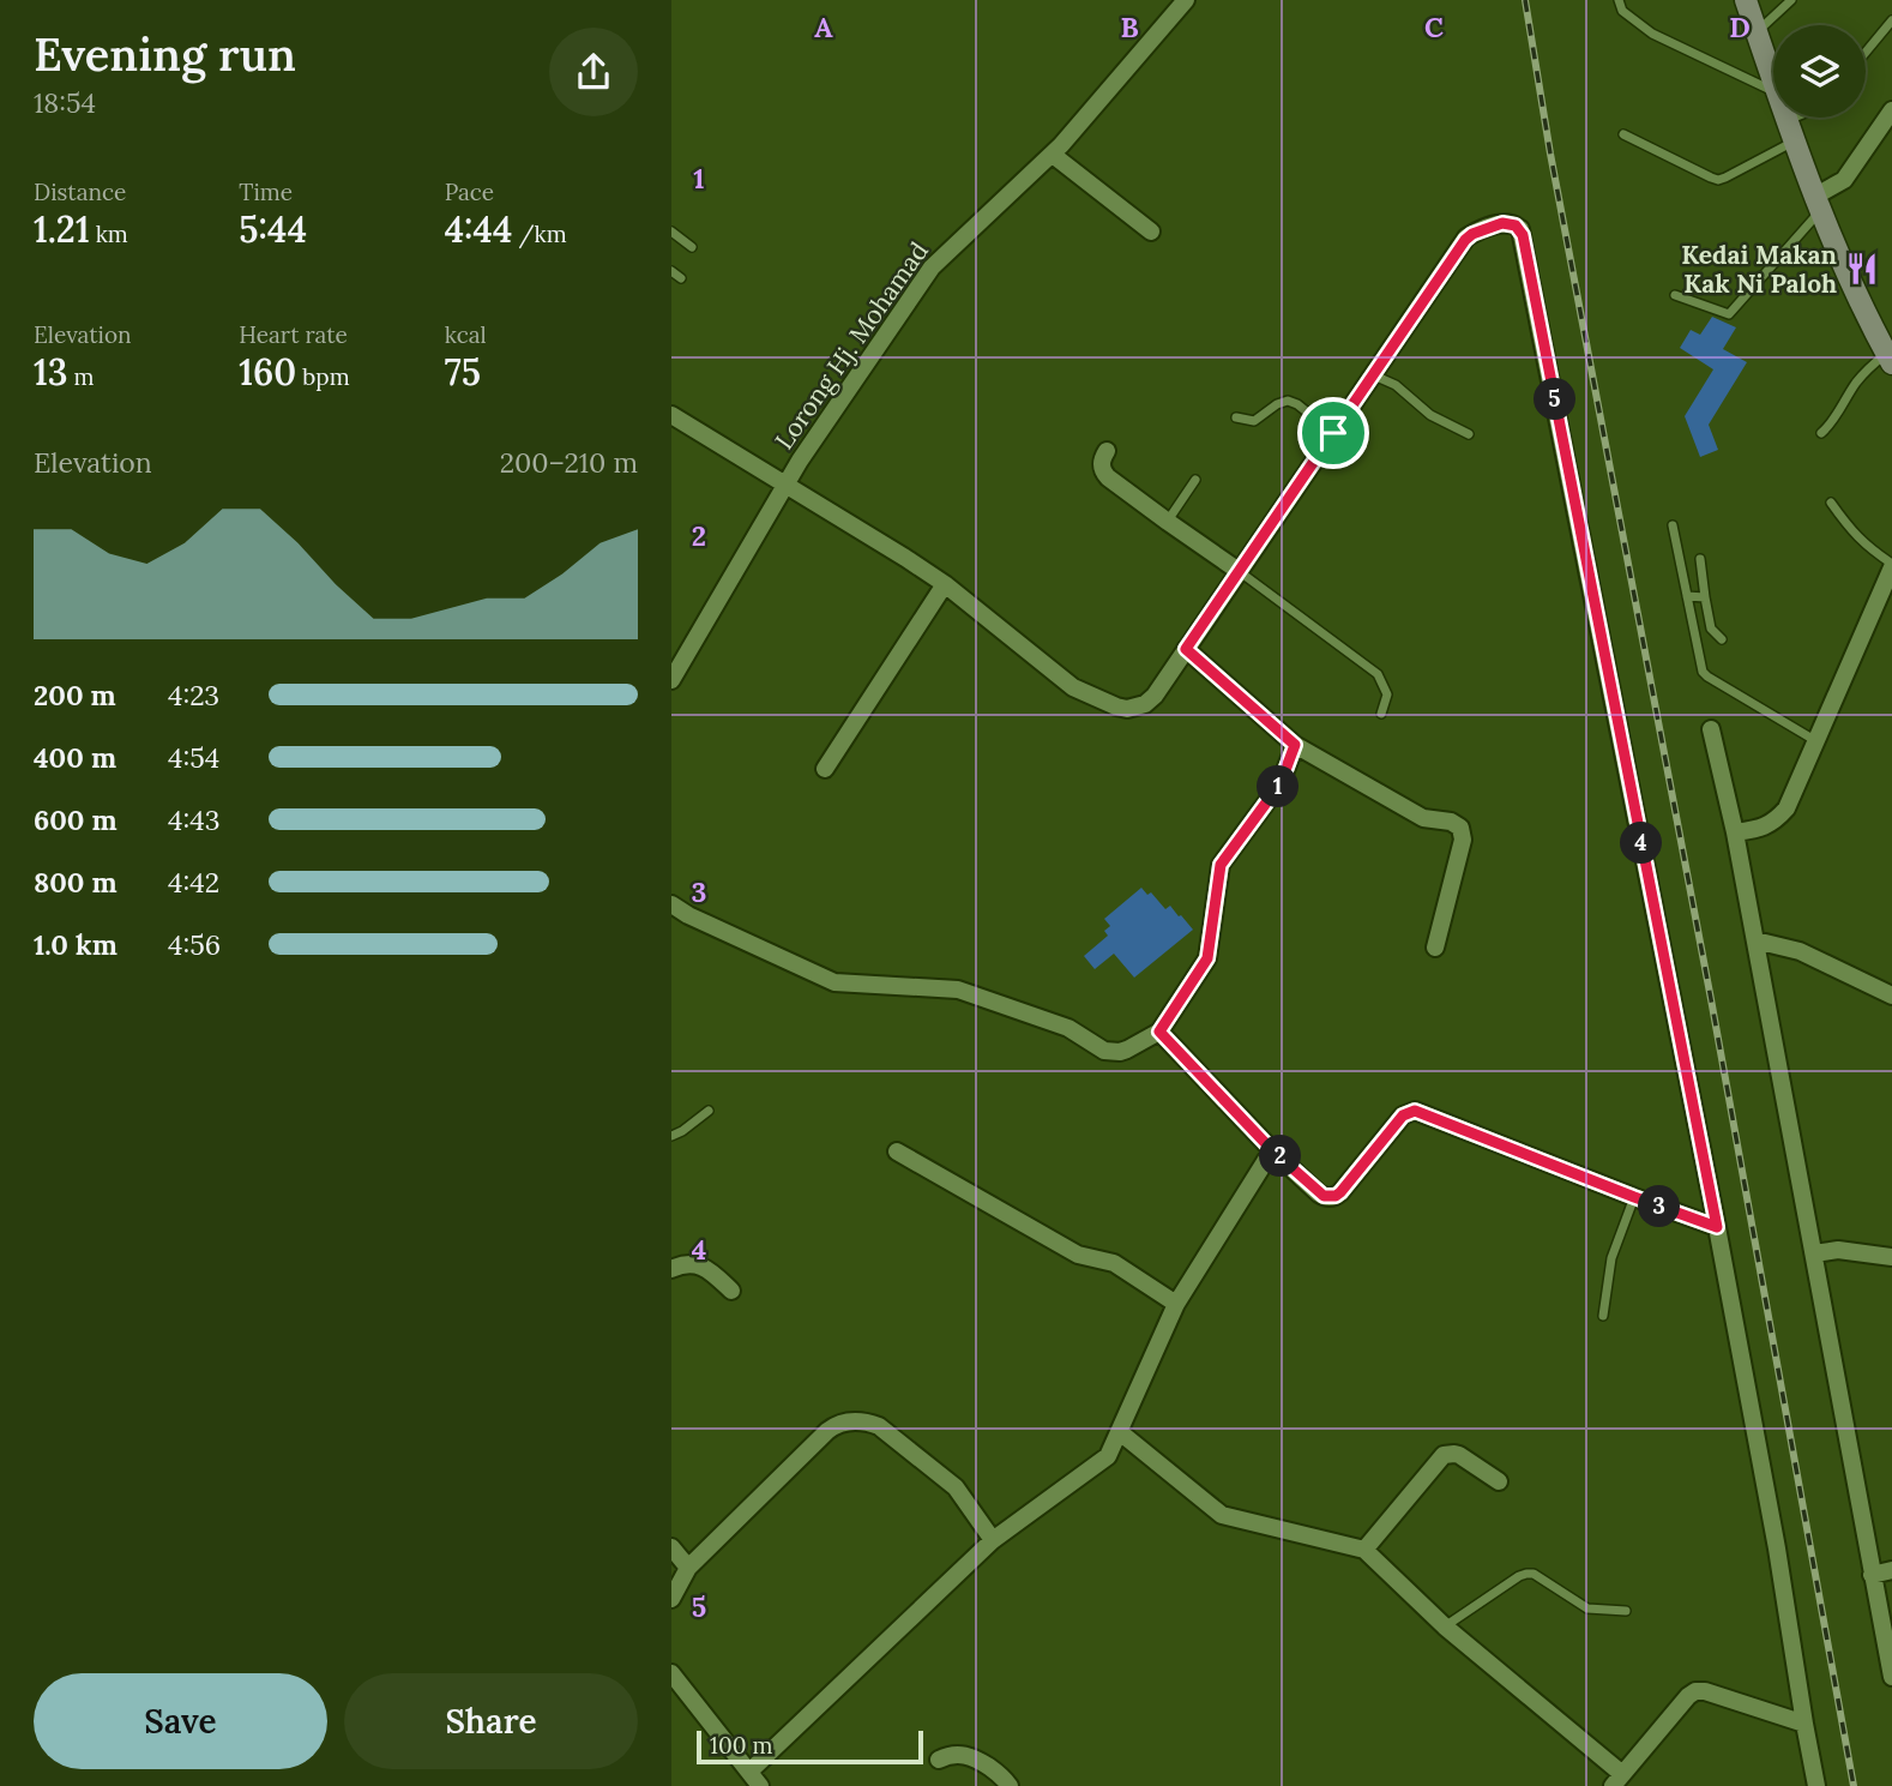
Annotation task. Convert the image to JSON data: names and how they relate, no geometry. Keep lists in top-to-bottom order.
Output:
{
  "streets": {
    "street": ["Lorong Hj. Mohamad"]
  },
  "places": {
    "restaurant": ["Kedai Makan Kak Ni Paloh"]
  },
  "scale_bar": "100 m",
  "page": {
    "heading": ["Evening run", "18:54"],
    "stats": [
      ["Distance", "1.21 km"],
      ["Time", "5:44"],
      ["Pace", "4:44 /km"],
      ["Elevation", "13 m"],
      ["Heart rate", "160 bpm"],
      ["kcal", "75"]
    ],
    "pins": [
      "5",
      "1",
      "4",
      "2",
      "3"
    ],
    "chart": ["Elevation", "200–210 m"],
    "list": [
      {
        "name": "200 m",
        "note": "4:23"
      },
      {
        "name": "400 m",
        "note": "4:54"
      },
      {
        "name": "600 m",
        "note": "4:43"
      },
      {
        "name": "800 m",
        "note": "4:42"
      },
      {
        "name": "1.0 km",
        "note": "4:56"
      }
    ],
    "buttons": ["Save", "Share"],
    "scale": "100 m"
  },
  "grid": {
    "columns": [
      "A",
      "B",
      "C",
      "D"
    ],
    "rows": [
      "1",
      "2",
      "3",
      "4",
      "5"
    ]
  }
}
